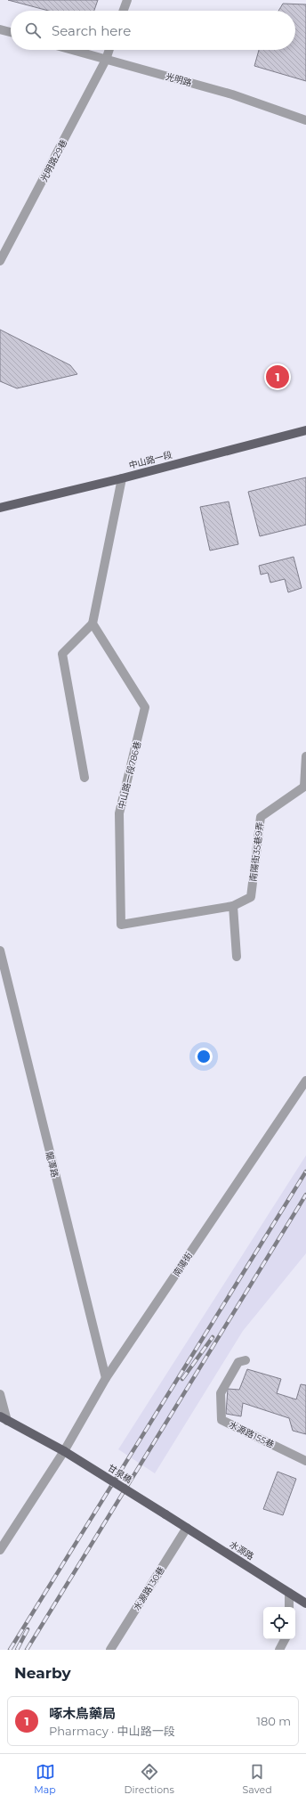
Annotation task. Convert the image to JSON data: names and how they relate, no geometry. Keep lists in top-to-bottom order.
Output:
{
  "streets": {
    "main road": ["中山路一段", "甘泉橋", "水源路"],
    "street": [
      "光明路",
      "光明路29巷",
      "中山路一段786巷",
      "南陽街35巷9弄",
      "龍潭路",
      "南陽街",
      "水源路155巷",
      "水源路130巷"
    ]
  },
  "crossings": [
    ["光明路", "光明路29巷"],
    ["中山路一段786巷", "南陽街35巷9弄"],
    ["龍潭路", "南陽街"],
    ["南陽街", "甘泉橋"],
    ["甘泉橋", "水源路"],
    ["水源路", "水源路130巷"]
  ],
  "page": {
    "search": "Search here",
    "pins": "1",
    "heading": "Nearby",
    "list": [
      {
        "mark": "1",
        "name": "啄木鳥藥局",
        "note": "Pharmacy · 中山路一段",
        "value": "180 m"
      }
    ],
    "nav": ["Map", "Directions", "Saved"]
  }
}
